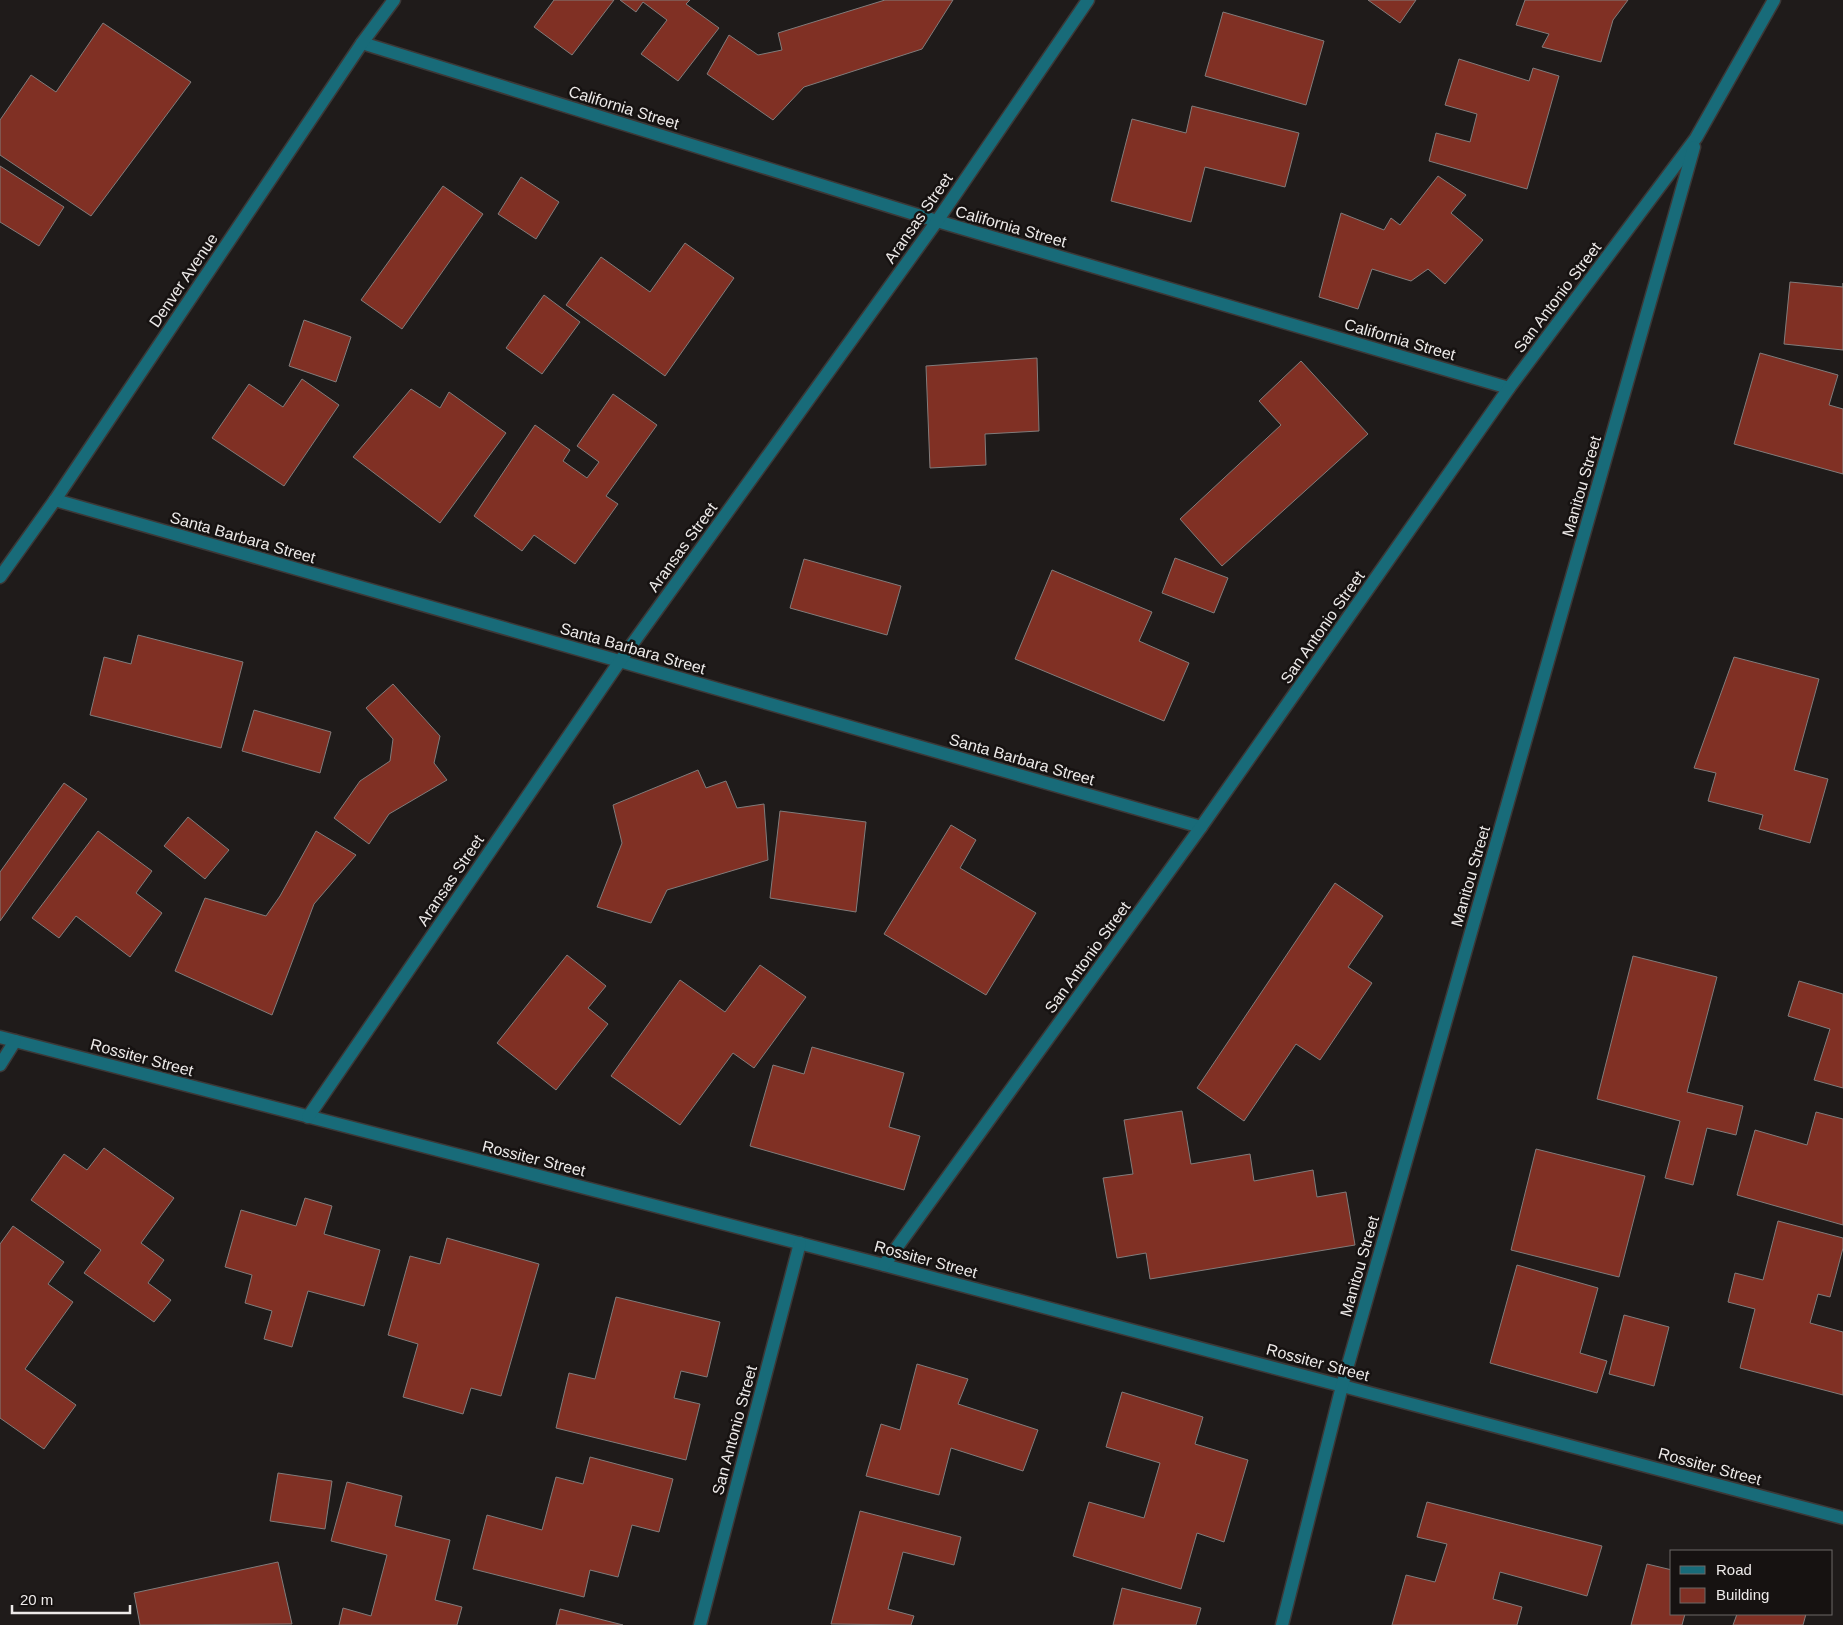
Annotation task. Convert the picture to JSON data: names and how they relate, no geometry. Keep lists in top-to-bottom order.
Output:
{
  "streets": {
    "street": [
      "California Street",
      "Aransas Street",
      "Denver Avenue",
      "San Antonio Street",
      "Manitou Street",
      "Santa Barbara Street",
      "Rossiter Street"
    ]
  },
  "crossings": [
    ["California Street", "Aransas Street"],
    ["California Street", "Denver Avenue"],
    ["California Street", "San Antonio Street"],
    ["Aransas Street", "Santa Barbara Street"],
    ["Aransas Street", "Rossiter Street"],
    ["Denver Avenue", "Santa Barbara Street"],
    ["San Antonio Street", "Manitou Street"],
    ["San Antonio Street", "Santa Barbara Street"],
    ["San Antonio Street", "Rossiter Street"],
    ["Manitou Street", "Rossiter Street"]
  ],
  "legend": ["Road", "Building"],
  "scale_bar": "20 m"
}
